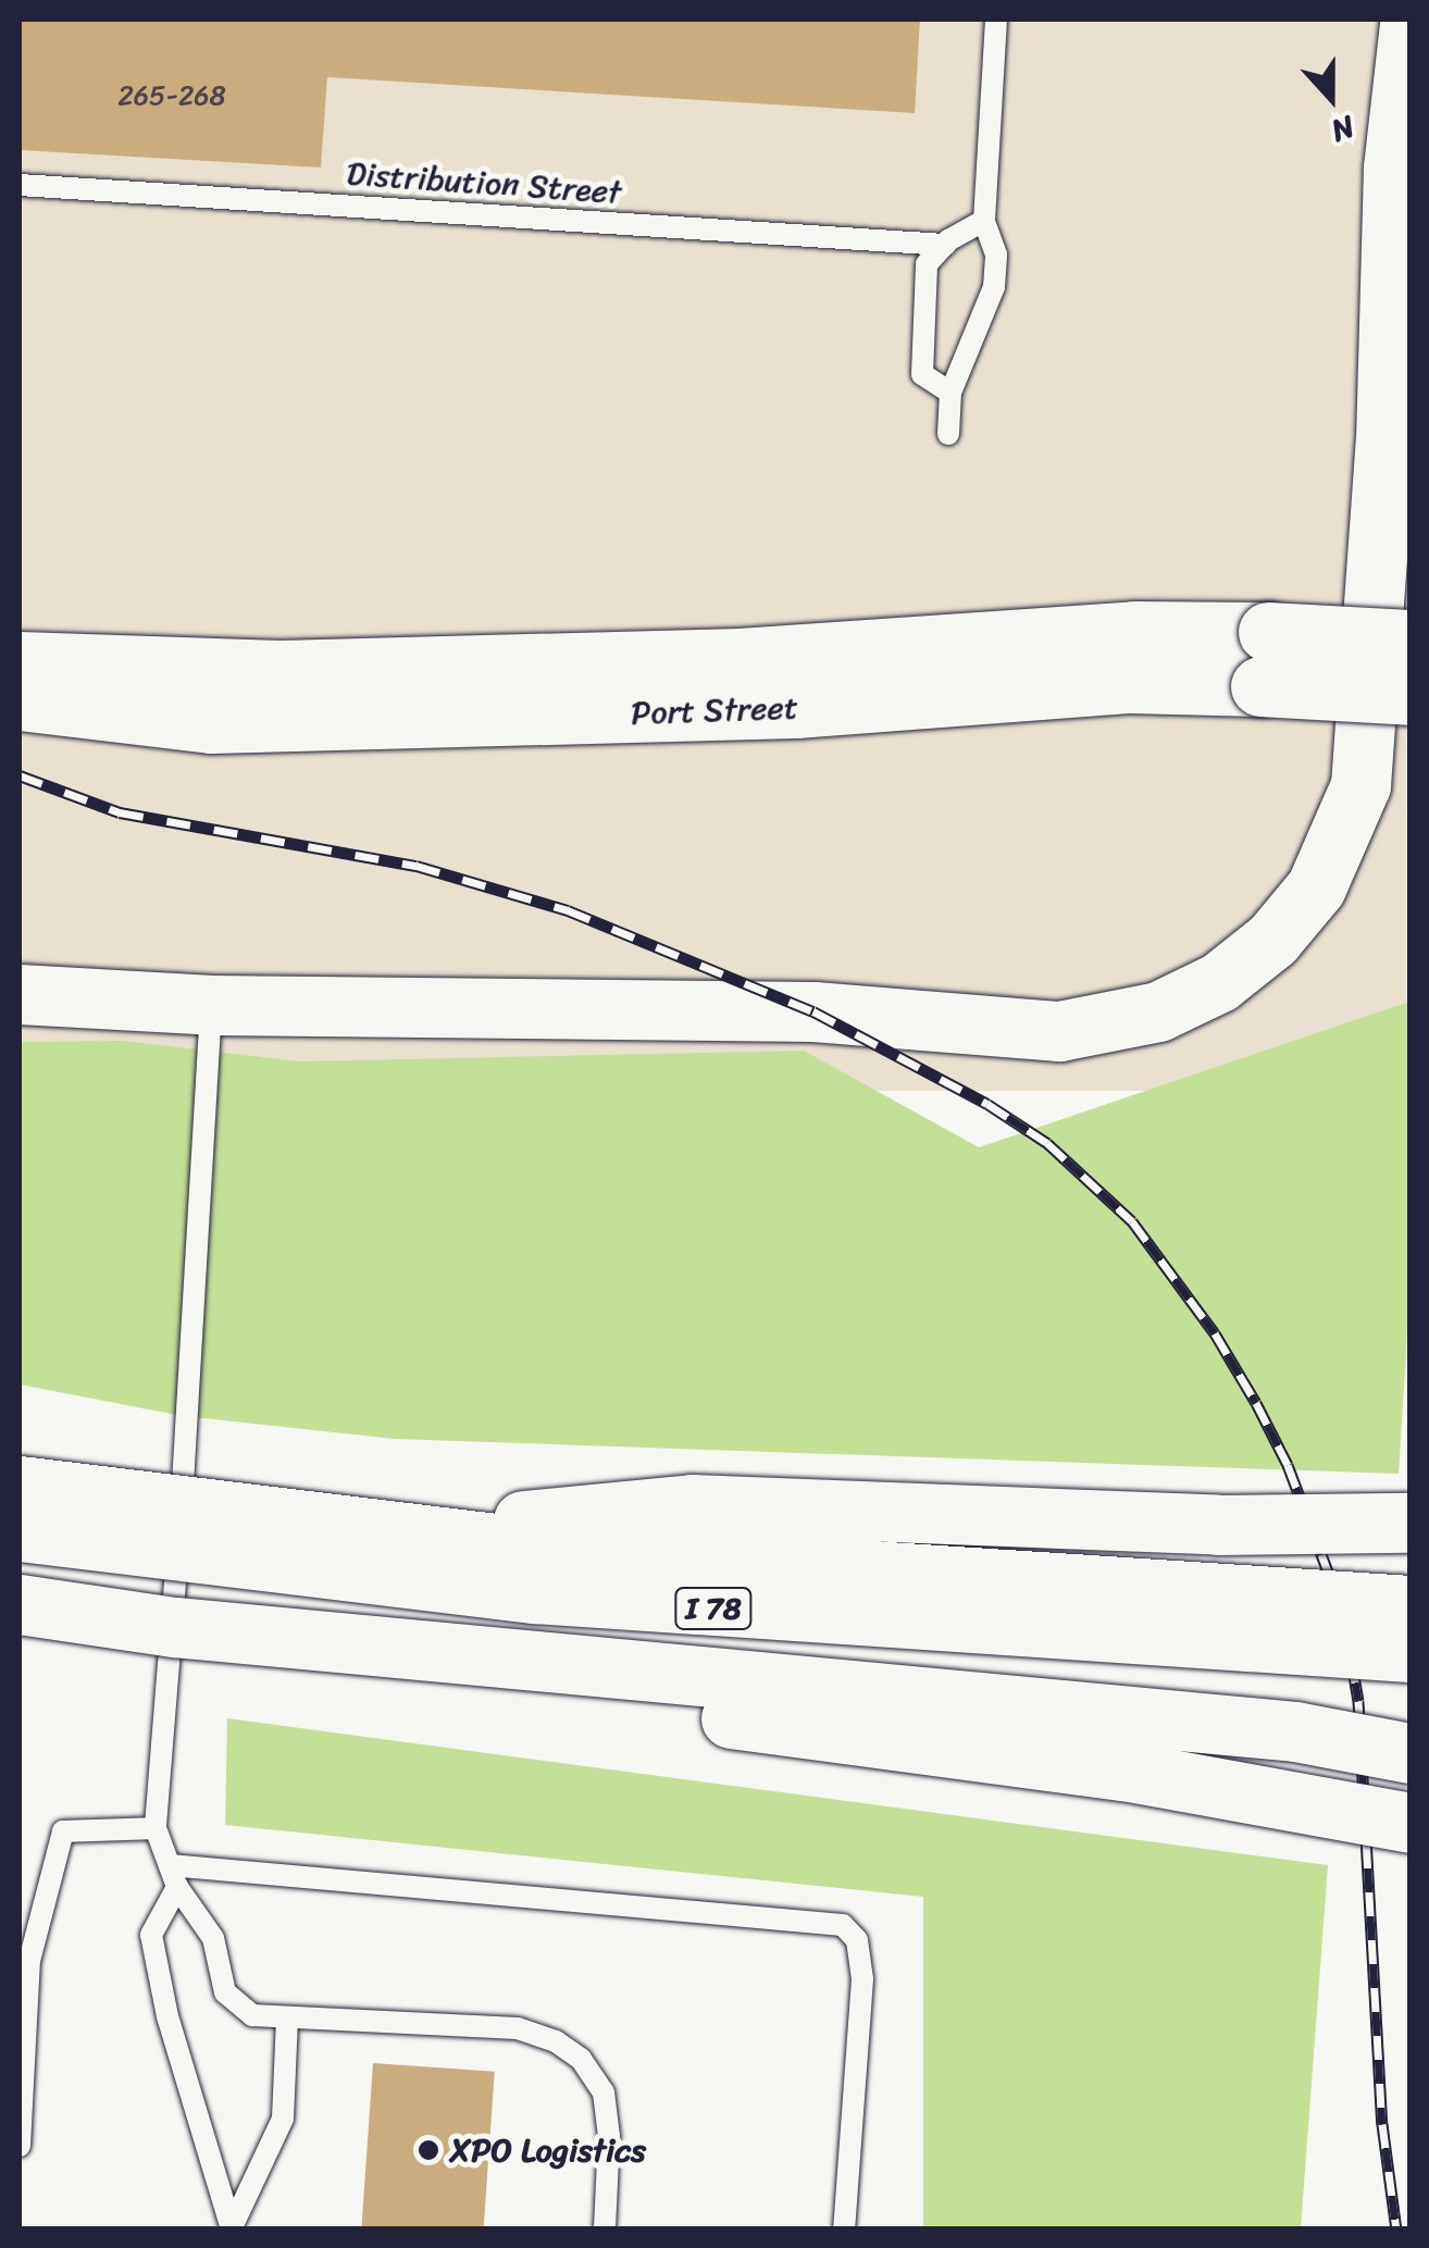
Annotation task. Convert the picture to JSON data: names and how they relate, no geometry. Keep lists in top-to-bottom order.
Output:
{
  "streets": {
    "main road": ["Port Street", "I 78"],
    "lane": ["Distribution Street"]
  },
  "places": ["XPO Logistics"],
  "house_numbers": ["265-268"],
  "north": "bottom"
}
